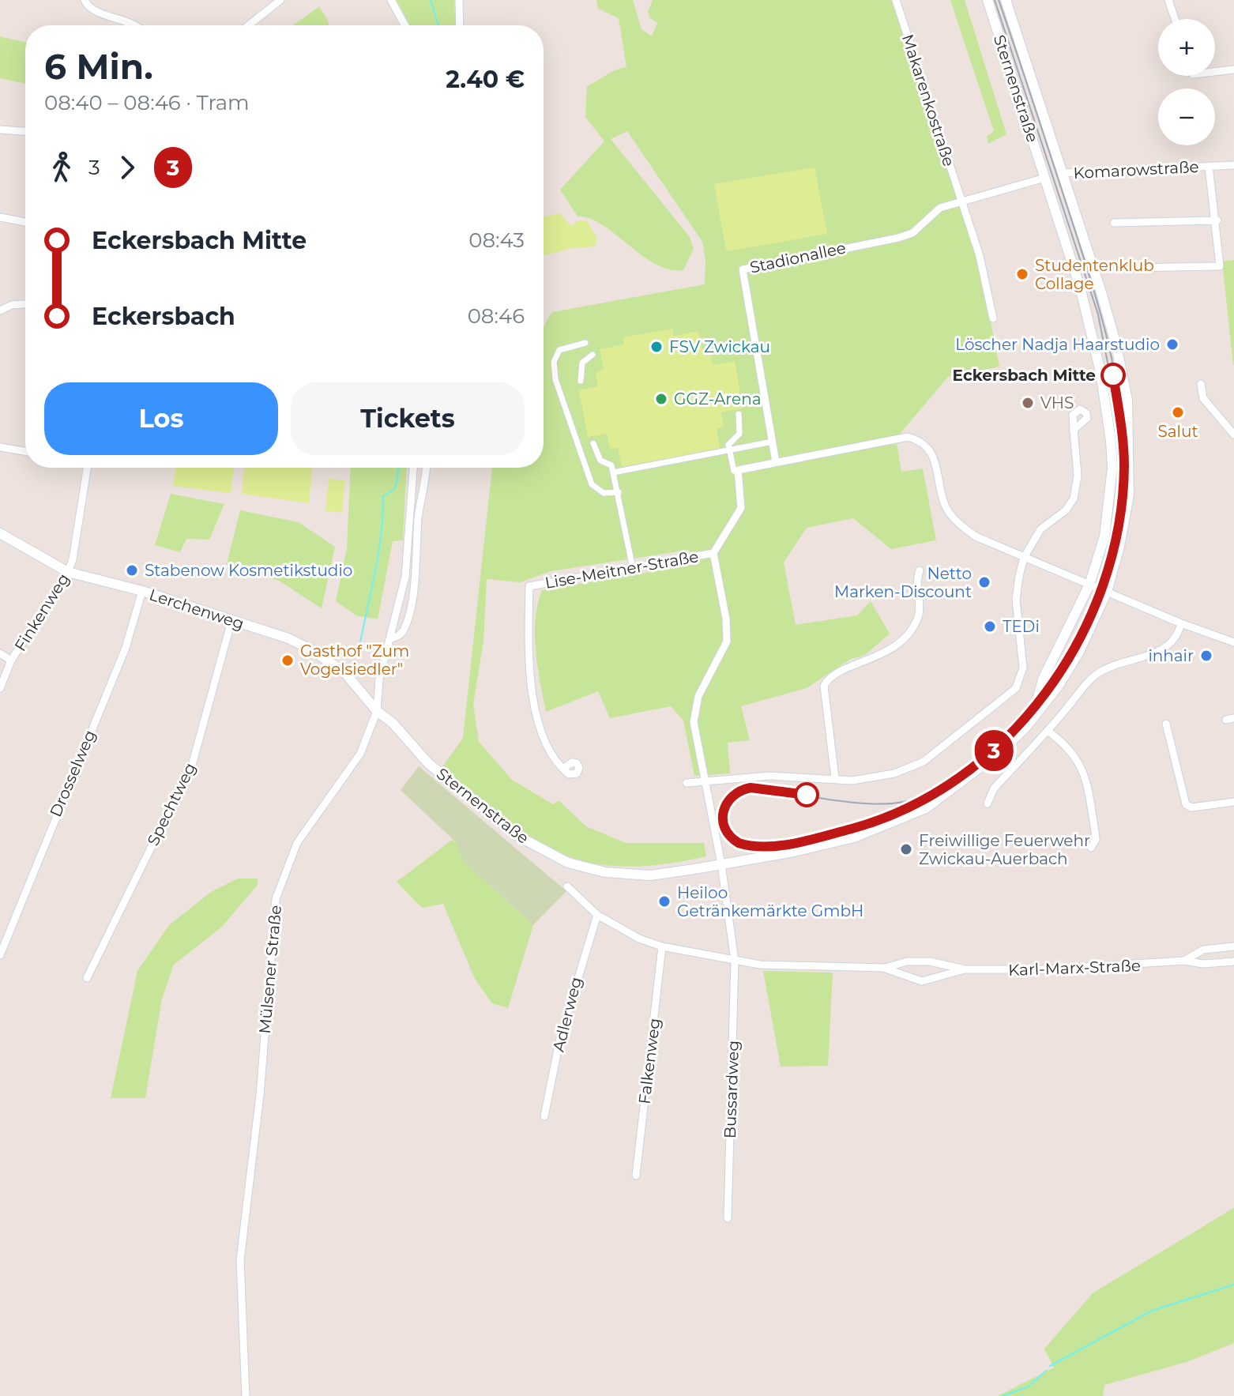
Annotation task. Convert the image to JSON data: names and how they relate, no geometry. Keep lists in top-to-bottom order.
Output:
{
  "streets": {
    "street": [
      "Sternenstraße",
      "Makarenkostraße",
      "Komarowstraße",
      "Stadionallee",
      "Lise-Meitner-Straße",
      "Lerchenweg",
      "Finkenweg",
      "Drosselweg",
      "Spechtweg",
      "Karl-Marx-Straße",
      "Mülsener Straße",
      "Adlerweg",
      "Falkenweg",
      "Bussardweg"
    ]
  },
  "crossings": [
    ["Sternenstraße", "Komarowstraße"],
    ["Sternenstraße", "Lerchenweg"],
    ["Sternenstraße", "Bussardweg"],
    ["Makarenkostraße", "Stadionallee"],
    ["Lise-Meitner-Straße", "Bussardweg"],
    ["Lerchenweg", "Finkenweg"],
    ["Lerchenweg", "Drosselweg"],
    ["Lerchenweg", "Spechtweg"],
    ["Lerchenweg", "Mülsener Straße"],
    ["Karl-Marx-Straße", "Adlerweg"],
    ["Karl-Marx-Straße", "Falkenweg"],
    ["Karl-Marx-Straße", "Bussardweg"]
  ],
  "places": [
    "Studentenklub Collage",
    "Löscher Nadja Haarstudio",
    "FSV Zwickau",
    "Eckersbach Mitte",
    "GGZ-Arena",
    "VHS",
    "Salut",
    "Stabenow Kosmetikstudio",
    "Netto Marken-Discount",
    "TEDi",
    "inhair",
    "Gasthof \"Zum Vogelsiedler\"",
    "Freiwillige Feuerwehr Zwickau-Auerbach",
    "Heiloo Getränkemärkte GmbH"
  ],
  "lines": ["tram line 3"],
  "page": {
    "on_map": "3",
    "map_buttons": ["+", "−"],
    "heading": ["6 Min.", "08:40 – 08:46 · Tram", "2.40 €"],
    "legs": ["3", "3"],
    "list": [
      {
        "name": "Eckersbach Mitte",
        "value": "08:43"
      },
      {
        "name": "Eckersbach",
        "value": "08:46"
      }
    ],
    "buttons": ["Los", "Tickets"]
  }
}
